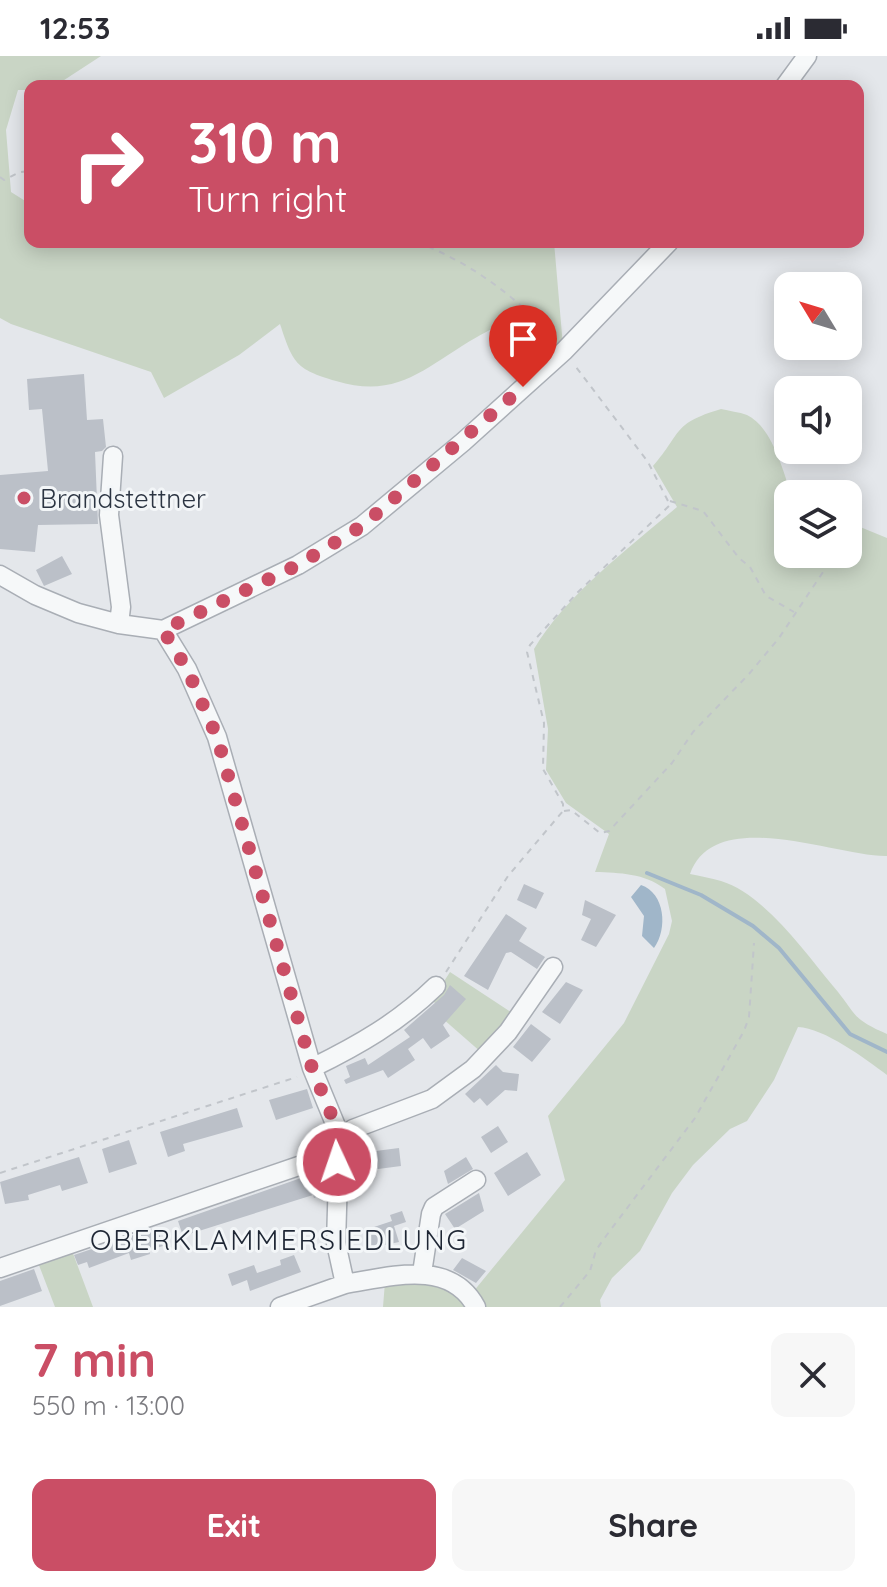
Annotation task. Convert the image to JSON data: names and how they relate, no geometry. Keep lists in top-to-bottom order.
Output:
{
  "districts": ["OBERKLAMMERSIEDLUNG"],
  "places": ["Brandstettner"],
  "north": "top left",
  "page": {
    "status": "12:53",
    "turn": ["310 m", "Turn right"],
    "heading": ["7 min", "550 m · 13:00"],
    "buttons": ["Exit", "Share"]
  }
}
